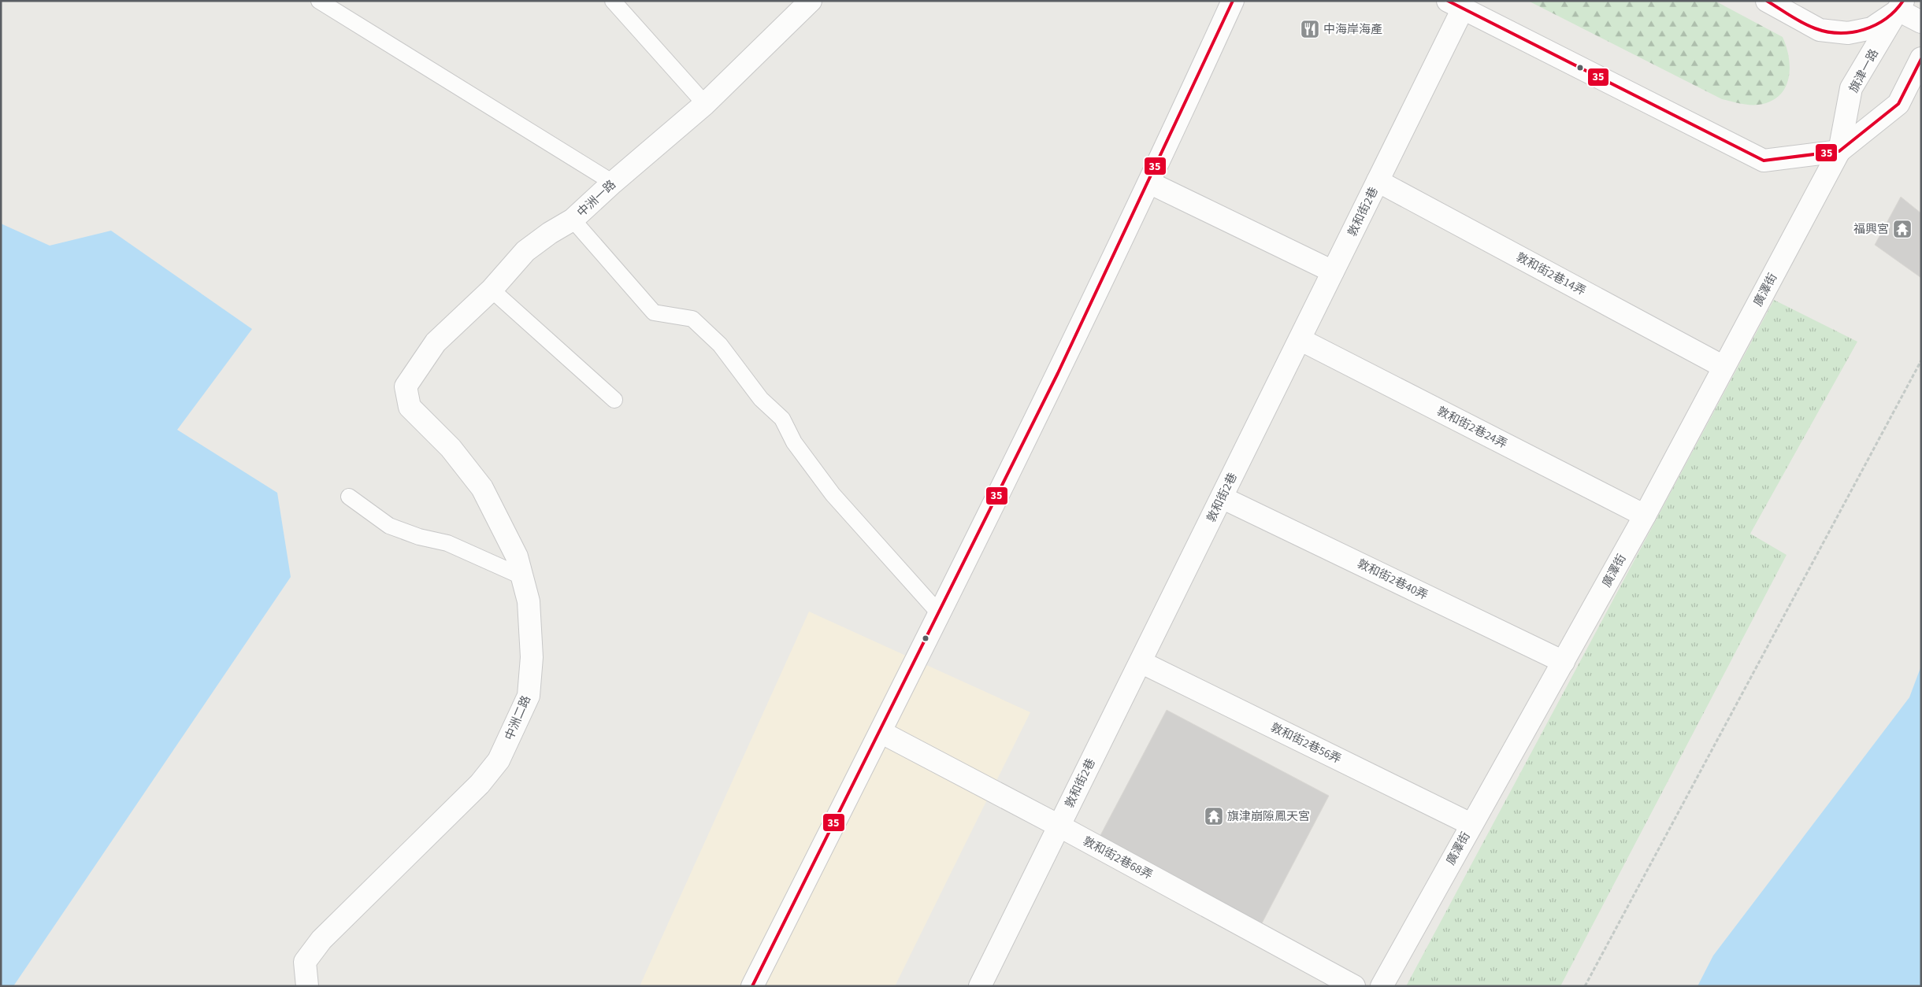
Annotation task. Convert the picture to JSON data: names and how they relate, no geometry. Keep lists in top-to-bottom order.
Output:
{
  "streets": {
    "street": [
      "旗津一路",
      "中洲一路",
      "敦和街2巷",
      "敦和街2巷14弄",
      "廣澤街",
      "敦和街2巷24弄",
      "敦和街2巷40弄",
      "中洲二路",
      "敦和街2巷56弄",
      "敦和街2巷68弄"
    ]
  },
  "crossings": [
    ["旗津一路", "廣澤街"],
    ["中洲一路", "中洲二路"],
    ["敦和街2巷", "敦和街2巷14弄"],
    ["敦和街2巷", "敦和街2巷24弄"],
    ["敦和街2巷", "敦和街2巷40弄"],
    ["敦和街2巷", "敦和街2巷56弄"],
    ["敦和街2巷", "敦和街2巷68弄"],
    ["敦和街2巷14弄", "廣澤街"],
    ["廣澤街", "敦和街2巷24弄"],
    ["廣澤街", "敦和街2巷40弄"],
    ["廣澤街", "敦和街2巷56弄"]
  ],
  "places": {
    "restaurant": ["中海岸海產"],
    "temple": ["福興宮", "旗津崩隙鳳天宮"]
  },
  "lines": ["transit line 35"]
}
